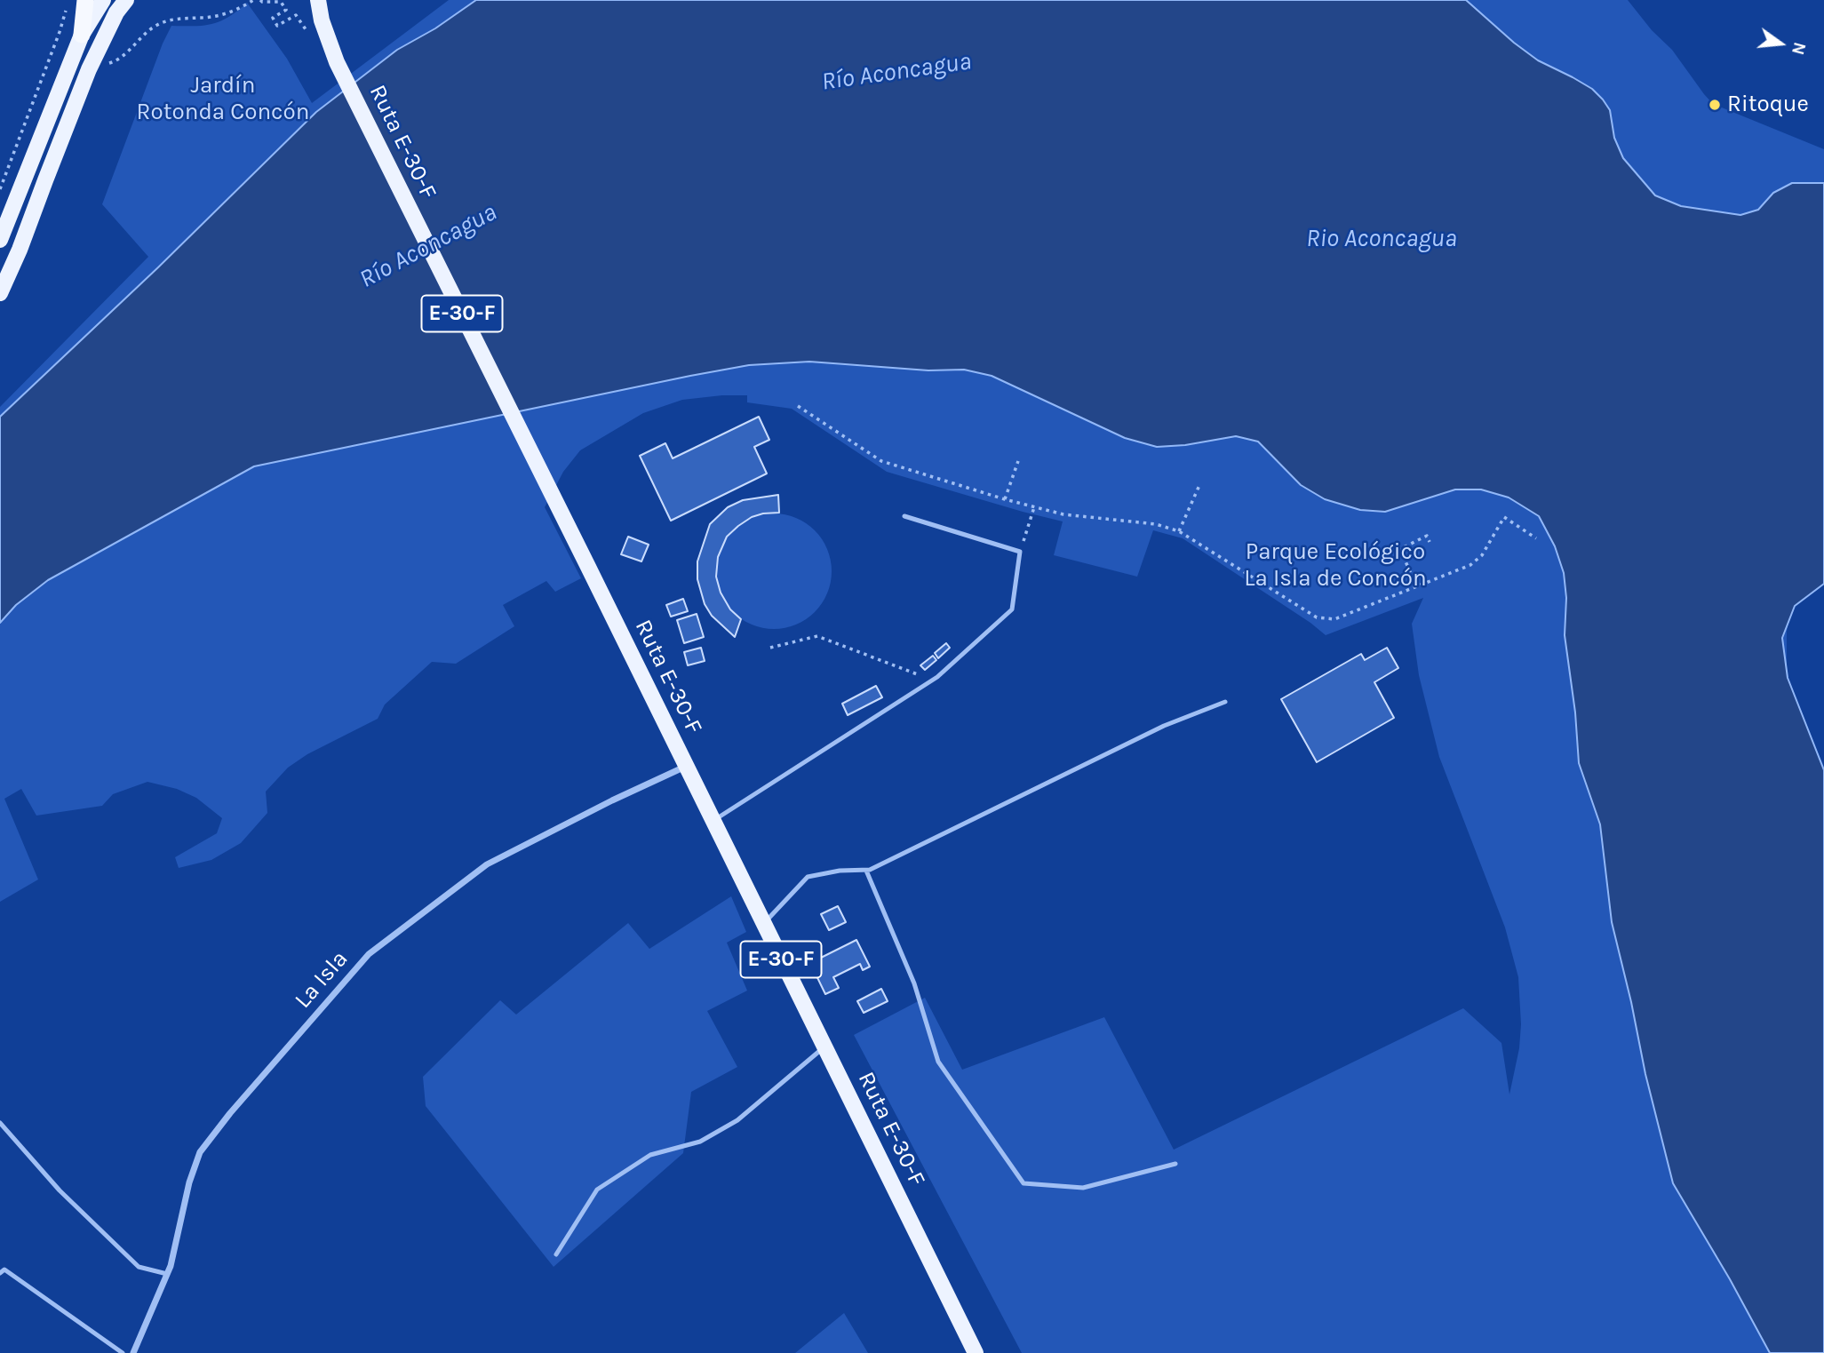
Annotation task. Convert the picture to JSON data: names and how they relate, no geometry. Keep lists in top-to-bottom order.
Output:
{
  "streets": {
    "main road": ["Ruta E-30-F", "E-30-F"],
    "street": ["La Isla"]
  },
  "crossings": [
    ["Ruta E-30-F", "La Isla"]
  ],
  "water": ["Río Aconcagua", "Rio Aconcagua"],
  "parks": ["Jardín Rotonda Concón", "Parque Ecológico La Isla de Concón"],
  "places": ["Ritoque"],
  "north": "right"
}
